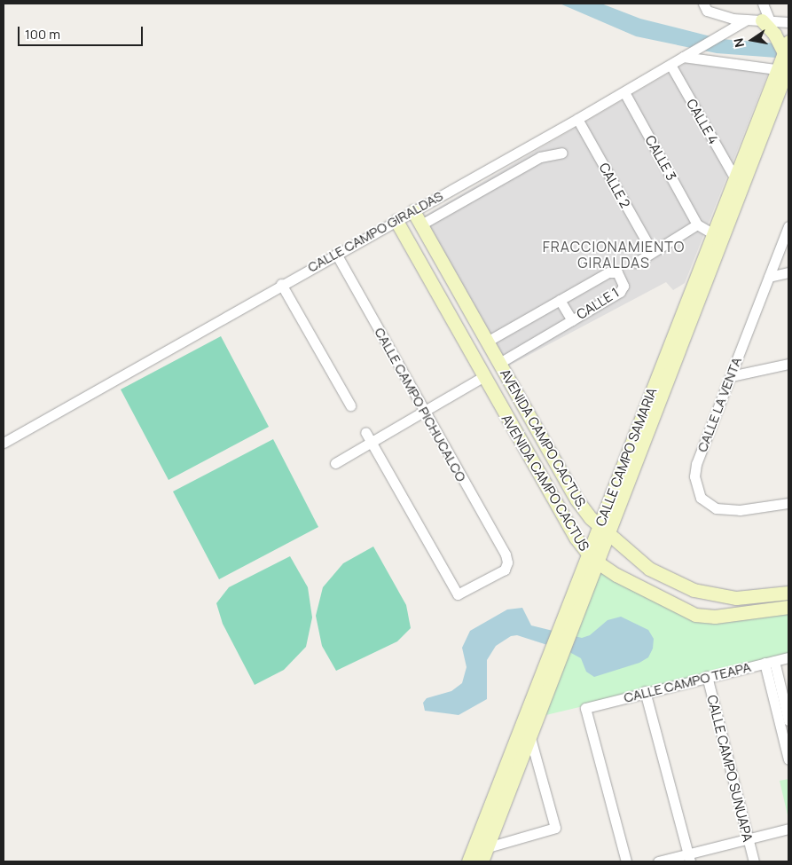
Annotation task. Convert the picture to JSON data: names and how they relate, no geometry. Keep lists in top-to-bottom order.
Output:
{
  "streets": {
    "street": [
      "CALLE 4",
      "CALLE 3",
      "CALLE 2",
      "CALLE CAMPO GIRALDAS",
      "CALLE 1",
      "CALLE CAMPO PICHUCALCO",
      "CALLE LA VENTA",
      "AVENIDA CAMPO CACTUS.",
      "CALLE CAMPO SAMARIA",
      "AVENIDA CAMPO CACTUS",
      "CALLE CAMPO TEAPA",
      "CALLE CAMPO SUNUAPA"
    ]
  },
  "crossings": [
    ["CALLE 4", "CALLE CAMPO GIRALDAS"],
    ["CALLE 4", "CALLE CAMPO SAMARIA"],
    ["CALLE 3", "CALLE CAMPO GIRALDAS"],
    ["CALLE 2", "CALLE CAMPO GIRALDAS"],
    ["CALLE CAMPO GIRALDAS", "CALLE CAMPO PICHUCALCO"],
    ["CALLE CAMPO GIRALDAS", "AVENIDA CAMPO CACTUS."],
    ["CALLE CAMPO GIRALDAS", "AVENIDA CAMPO CACTUS"],
    ["CALLE 1", "AVENIDA CAMPO CACTUS."],
    ["AVENIDA CAMPO CACTUS.", "CALLE CAMPO SAMARIA"],
    ["CALLE CAMPO SAMARIA", "AVENIDA CAMPO CACTUS"],
    ["CALLE CAMPO TEAPA", "CALLE CAMPO SUNUAPA"]
  ],
  "districts": ["FRACCIONAMIENTO GIRALDAS"],
  "scale_bar": "100 m",
  "north": "left"
}
